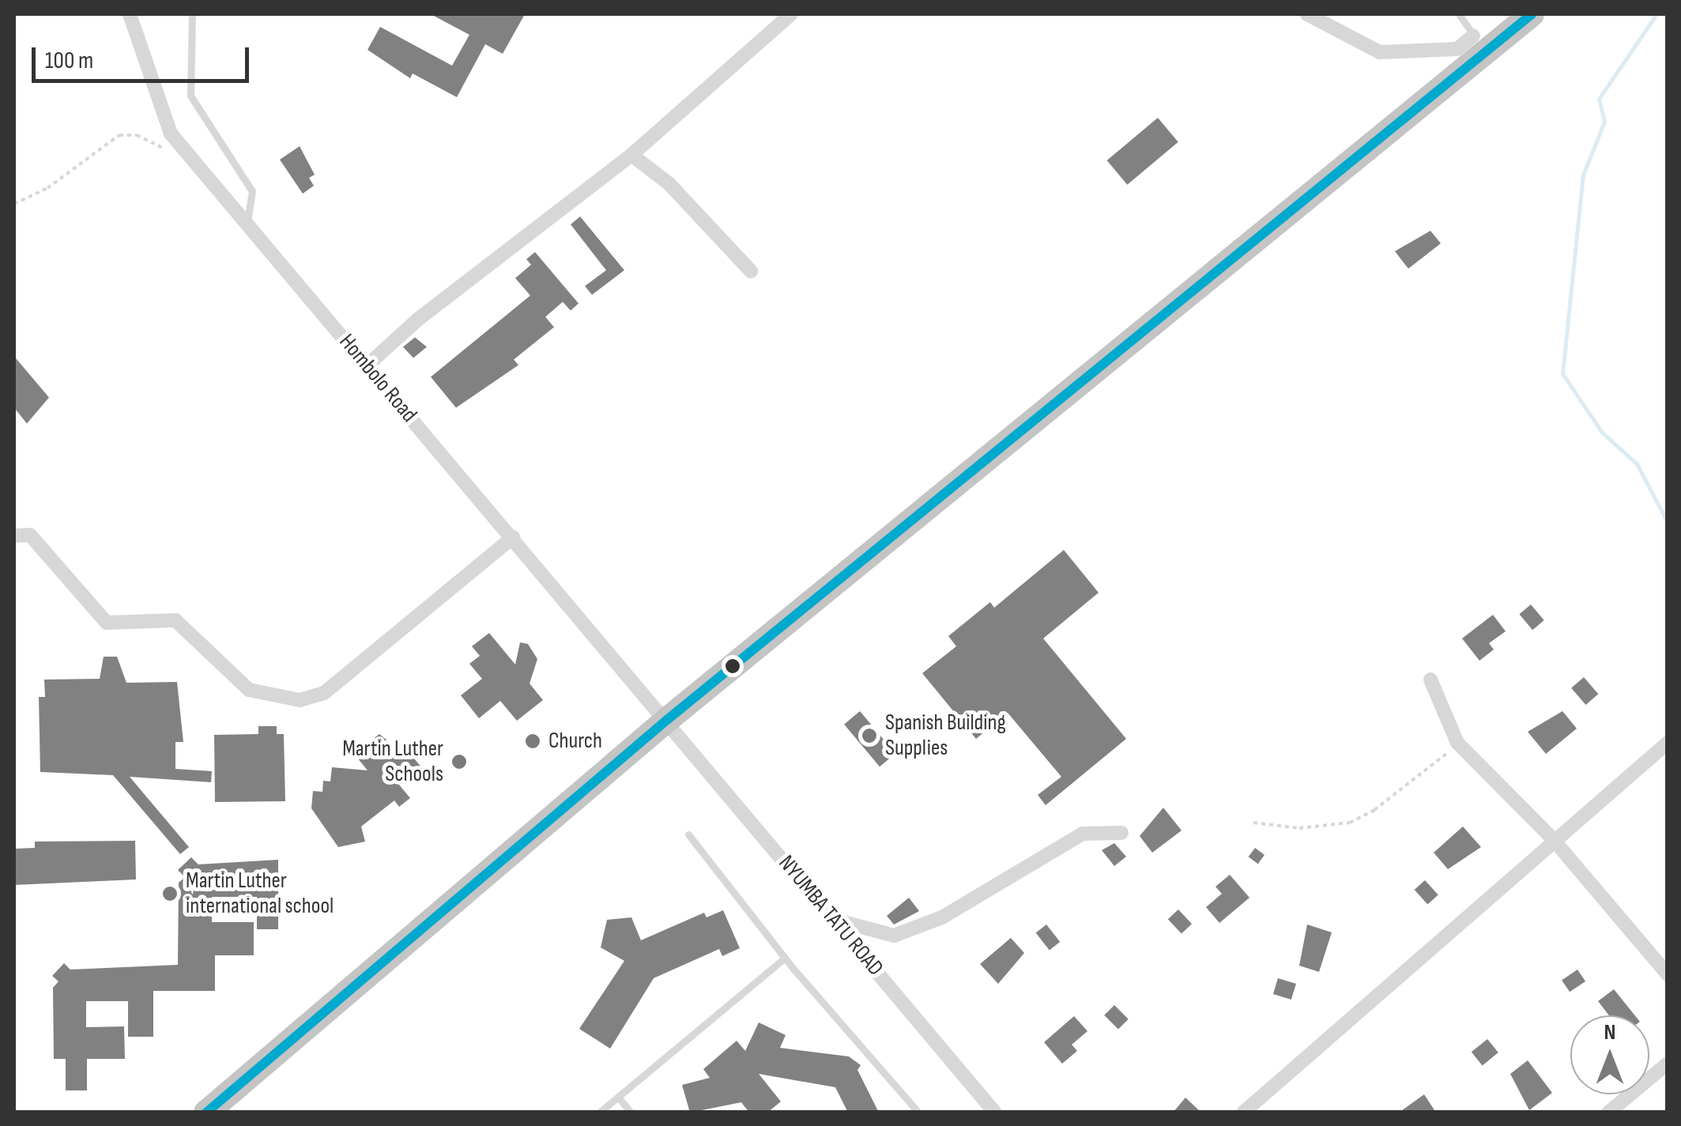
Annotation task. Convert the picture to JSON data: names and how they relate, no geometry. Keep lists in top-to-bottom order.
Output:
{
  "streets": {
    "street": ["Hombolo Road", "NYUMBA TATU ROAD"]
  },
  "crossings": [
    ["Hombolo Road", "NYUMBA TATU ROAD"]
  ],
  "places": [
    "Spanish Building Supplies",
    "Church",
    "Martin Luther Schools",
    "Martin Luther international school"
  ],
  "scale_bar": "100 m",
  "north": "top"
}
